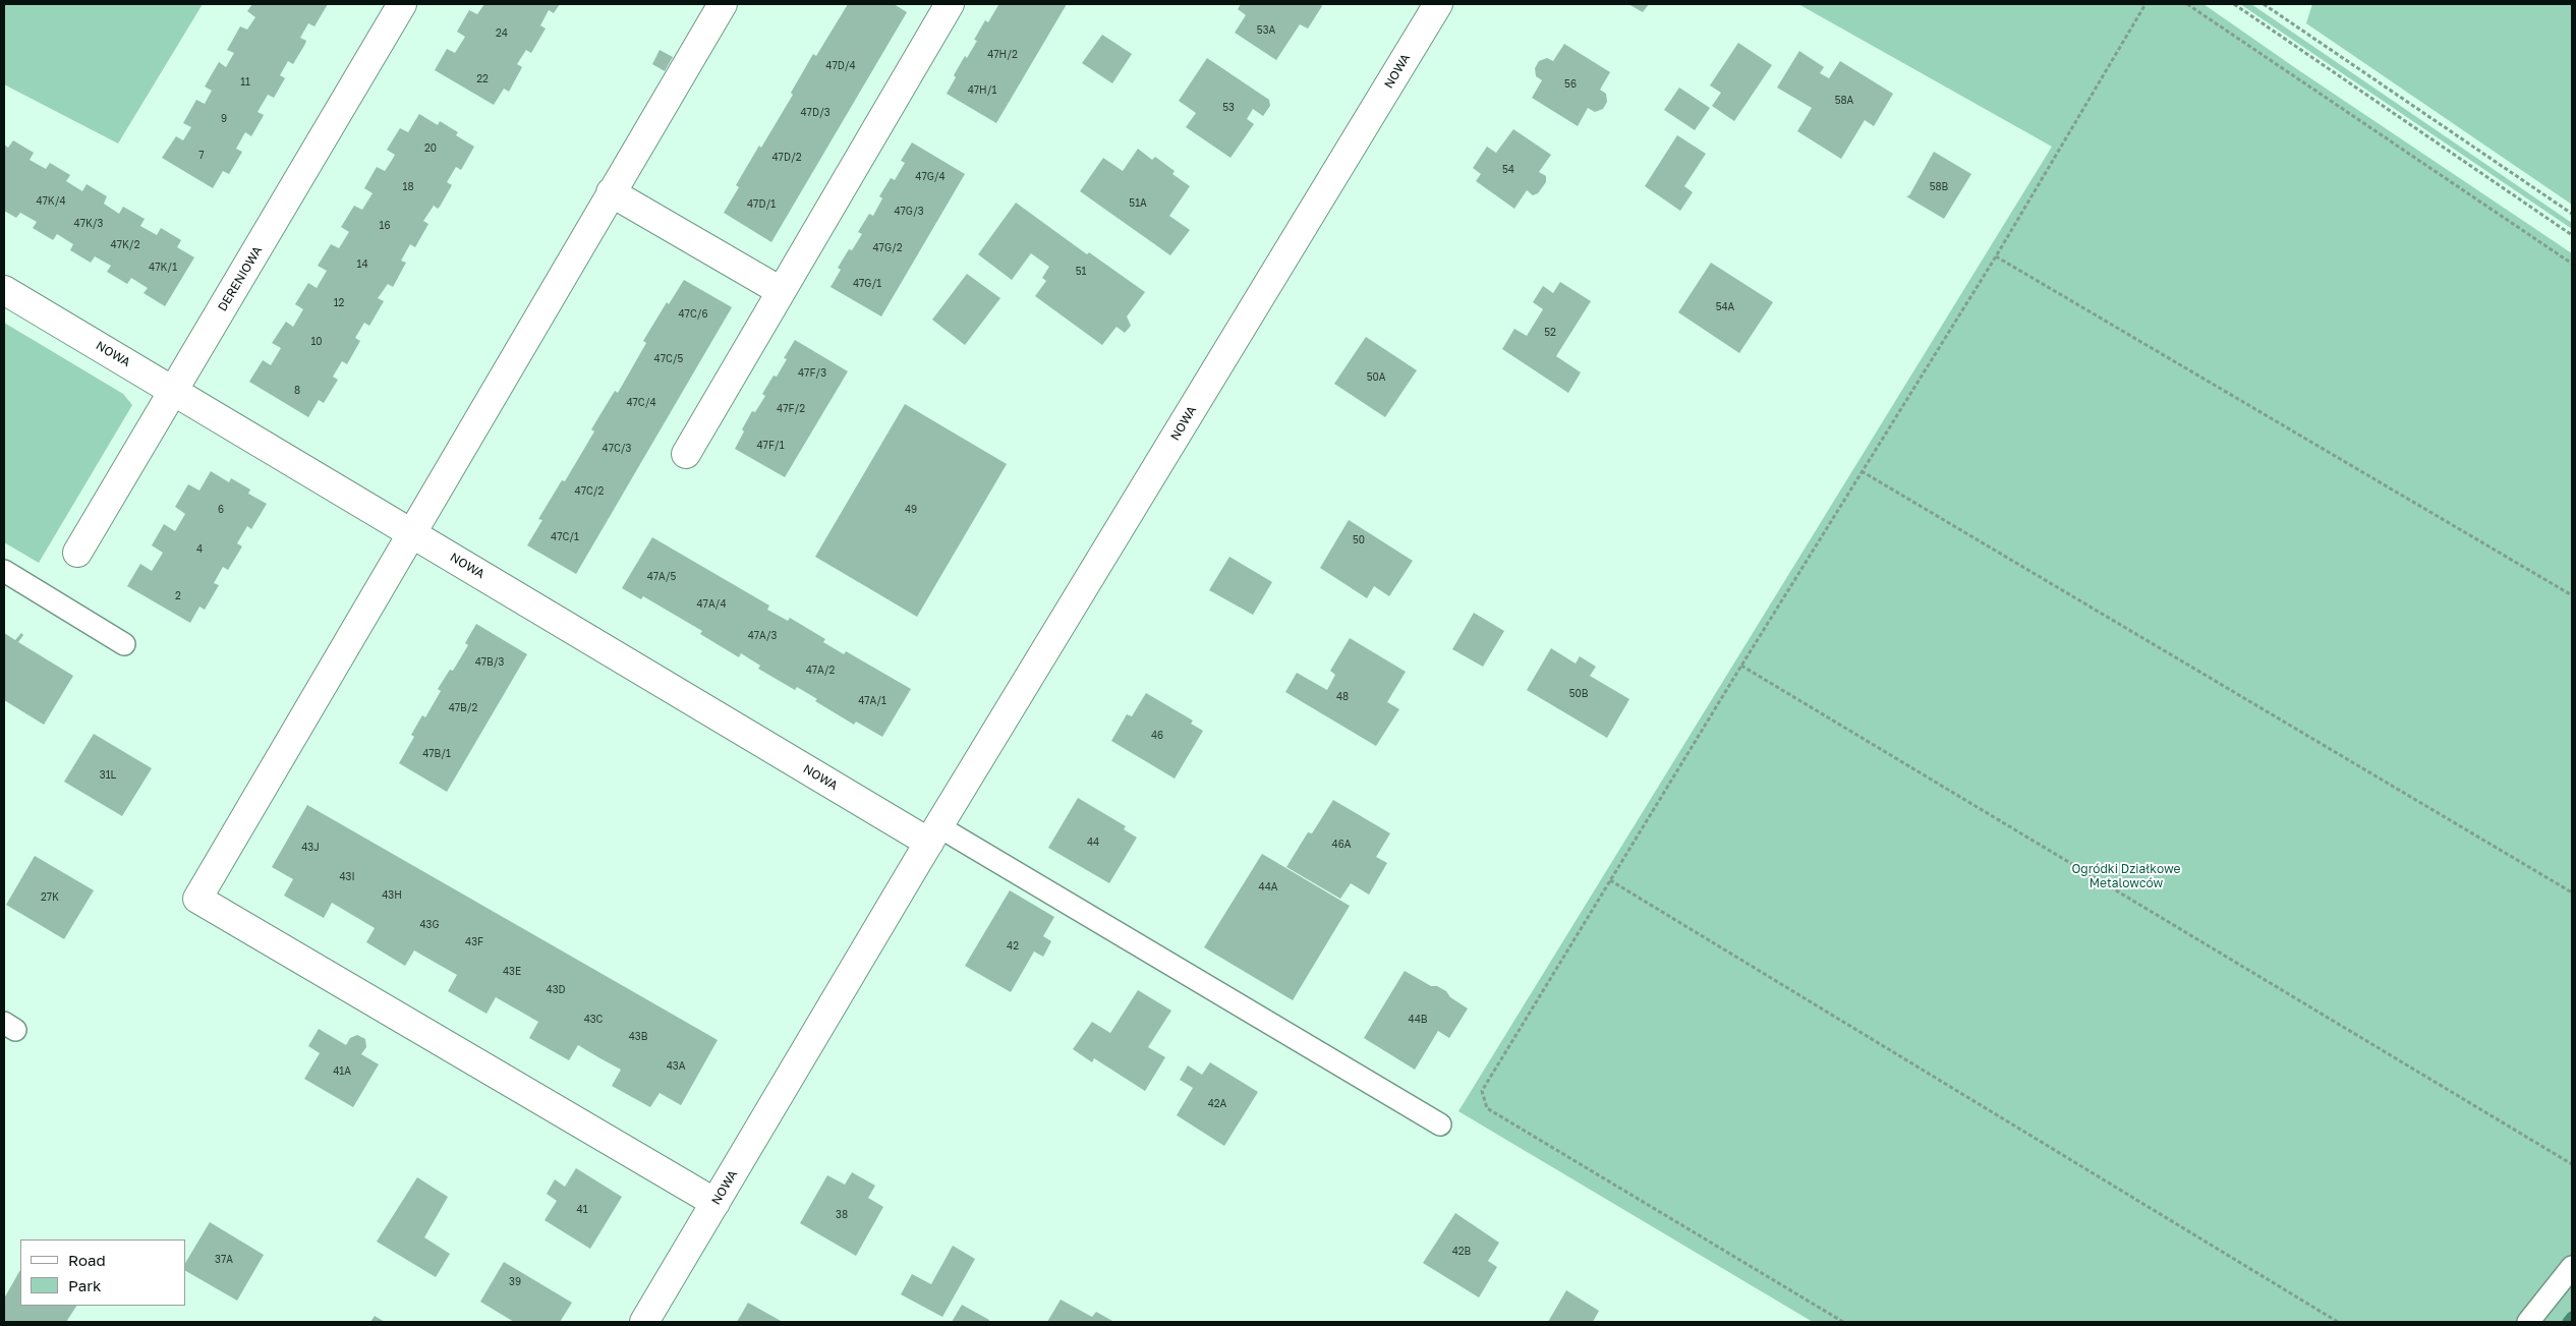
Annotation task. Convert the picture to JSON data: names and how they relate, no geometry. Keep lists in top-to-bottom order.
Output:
{
  "streets": {
    "street": ["NOWA", "DERENIOWA"]
  },
  "crossings": [
    ["NOWA", "DERENIOWA"]
  ],
  "parks": ["Ogródki Działkowe Metalowców"],
  "house_numbers": [
    "53A",
    "24",
    "47H/2",
    "47D/4",
    "22",
    "11",
    "56",
    "47H/1",
    "58A",
    "53",
    "47D/3",
    "9",
    "20",
    "7",
    "47D/2",
    "54",
    "47G/4",
    "18",
    "58B",
    "47K/4",
    "51A",
    "47D/1",
    "47G/3",
    "47K/3",
    "16",
    "47K/2",
    "47G/2",
    "14",
    "47K/1",
    "51",
    "47G/1",
    "12",
    "54A",
    "47C/6",
    "52",
    "10",
    "47C/5",
    "47F/3",
    "50A",
    "8",
    "47C/4",
    "47F/2",
    "47F/1",
    "47C/3",
    "47C/2",
    "6",
    "49",
    "47C/1",
    "50",
    "4",
    "47A/5",
    "2",
    "47A/4",
    "47A/3",
    "47B/3",
    "47A/2",
    "50B",
    "48",
    "47A/1",
    "47B/2",
    "46",
    "47B/1",
    "31L",
    "44",
    "46A",
    "43J",
    "43I",
    "44A",
    "43H",
    "27K",
    "43G",
    "43F",
    "42",
    "43E",
    "43D",
    "43C",
    "44B",
    "43B",
    "43A",
    "41A",
    "42A",
    "41",
    "38",
    "42B",
    "37A",
    "39"
  ],
  "legend": ["Road", "Park"]
}
